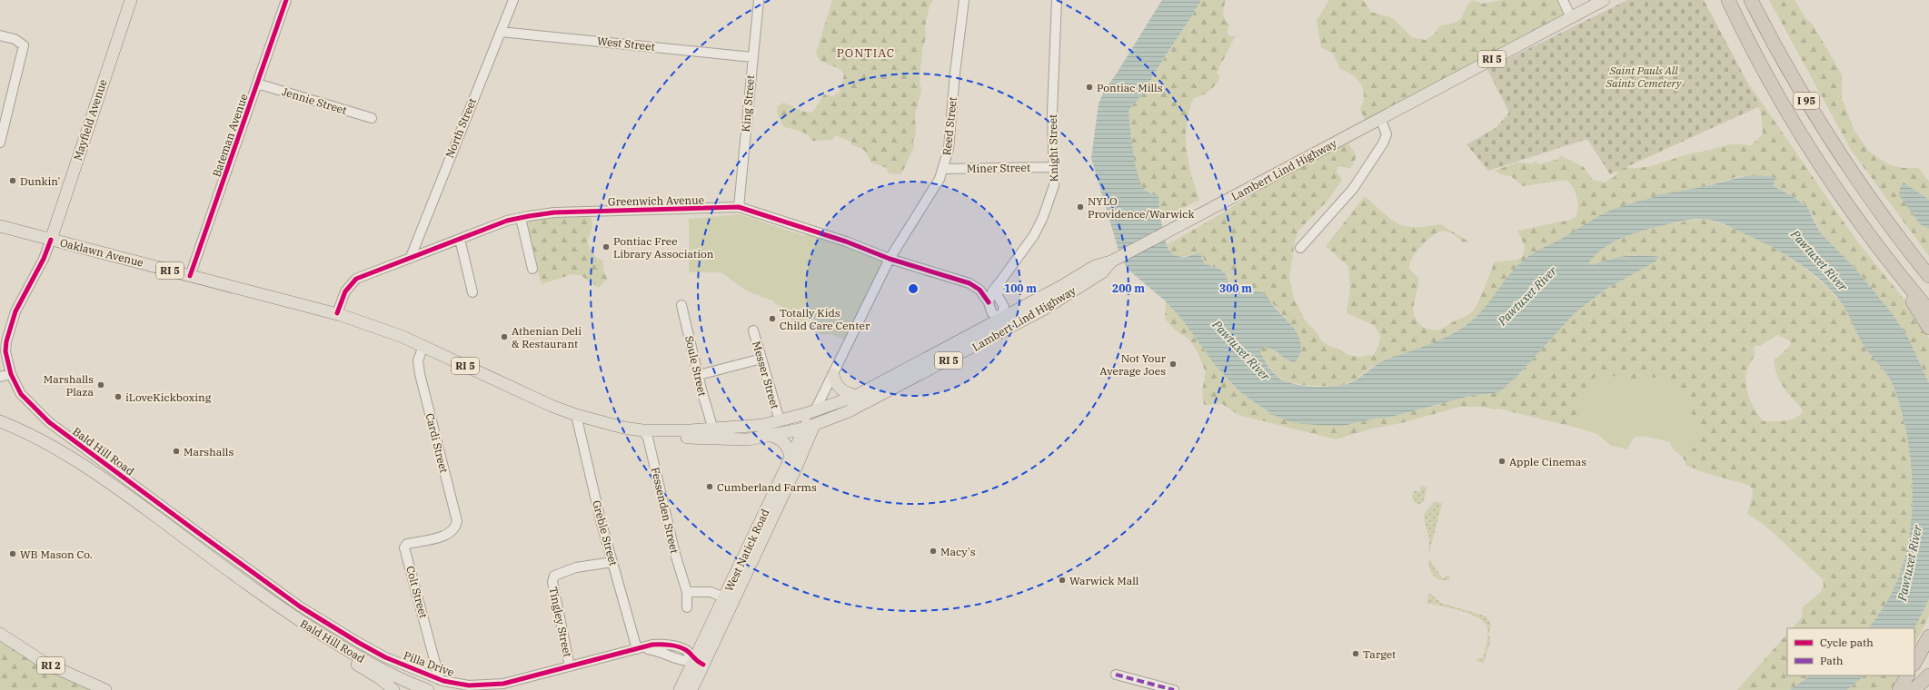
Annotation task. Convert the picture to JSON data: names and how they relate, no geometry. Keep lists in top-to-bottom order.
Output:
{
  "streets": {
    "highway": ["I 95"],
    "main road": [
      "RI 5",
      "Mayfield Avenue",
      "Lambert Lind Highway",
      "Oaklawn Avenue",
      "Bald Hill Road",
      "West Natick Road",
      "RI 2"
    ],
    "street": [
      "West Street",
      "Jennie Street",
      "King Street",
      "Reed Street",
      "North Street",
      "Bateman Avenue",
      "Knight Street",
      "Miner Street",
      "Greenwich Avenue",
      "Soule Street",
      "Messer Street",
      "Cardi Street",
      "Fessenden Street",
      "Greble Street",
      "Colt Street",
      "Tingley Street",
      "Pilla Drive"
    ]
  },
  "crossings": [
    ["West Street", "King Street"],
    ["West Street", "North Street"],
    ["RI 5", "Lambert Lind Highway"],
    ["Jennie Street", "Bateman Avenue"],
    ["King Street", "Greenwich Avenue"],
    ["Mayfield Avenue", "Oaklawn Avenue"],
    ["Mayfield Avenue", "Bald Hill Road"],
    ["Reed Street", "Miner Street"],
    ["Reed Street", "Greenwich Avenue"],
    ["Reed Street", "West Natick Road"],
    ["North Street", "Greenwich Avenue"],
    ["Bateman Avenue", "Oaklawn Avenue"],
    ["Knight Street", "Miner Street"],
    ["Knight Street", "Greenwich Avenue"],
    ["Lambert Lind Highway", "Greenwich Avenue"],
    ["Lambert Lind Highway", "Oaklawn Avenue"],
    ["Lambert Lind Highway", "Messer Street"],
    ["Lambert Lind Highway", "Cardi Street"],
    ["Lambert Lind Highway", "Fessenden Street"],
    ["Lambert Lind Highway", "Greble Street"],
    ["Lambert Lind Highway", "West Natick Road"],
    ["Greenwich Avenue", "West Natick Road"],
    ["Oaklawn Avenue", "Bald Hill Road"],
    ["Cardi Street", "Colt Street"],
    ["Bald Hill Road", "Pilla Drive"],
    ["Greble Street", "Tingley Street"],
    ["Greble Street", "Pilla Drive"],
    ["West Natick Road", "Pilla Drive"],
    ["Colt Street", "Pilla Drive"],
    ["Tingley Street", "Pilla Drive"]
  ],
  "districts": ["PONTIAC"],
  "water": ["Pawtuxet River"],
  "parks": ["Saint Pauls All Saints Cemetery"],
  "places": [
    "Pontiac Mills",
    "Dunkin'",
    "NYLO Providence/Warwick",
    "Pontiac Free Library Association",
    "Totally Kids Child Care Center",
    "Athenian Deli & Restaurant",
    "Not Your Average Joes",
    "Marshalls Plaza",
    "iLoveKickboxing",
    "Marshalls",
    "Apple Cinemas",
    "Cumberland Farms",
    "Macy's",
    "WB Mason Co.",
    "Warwick Mall",
    "Target"
  ],
  "legend": ["Cycle path", "Path"],
  "rings": ["100 m", "200 m", "300 m"]
}
